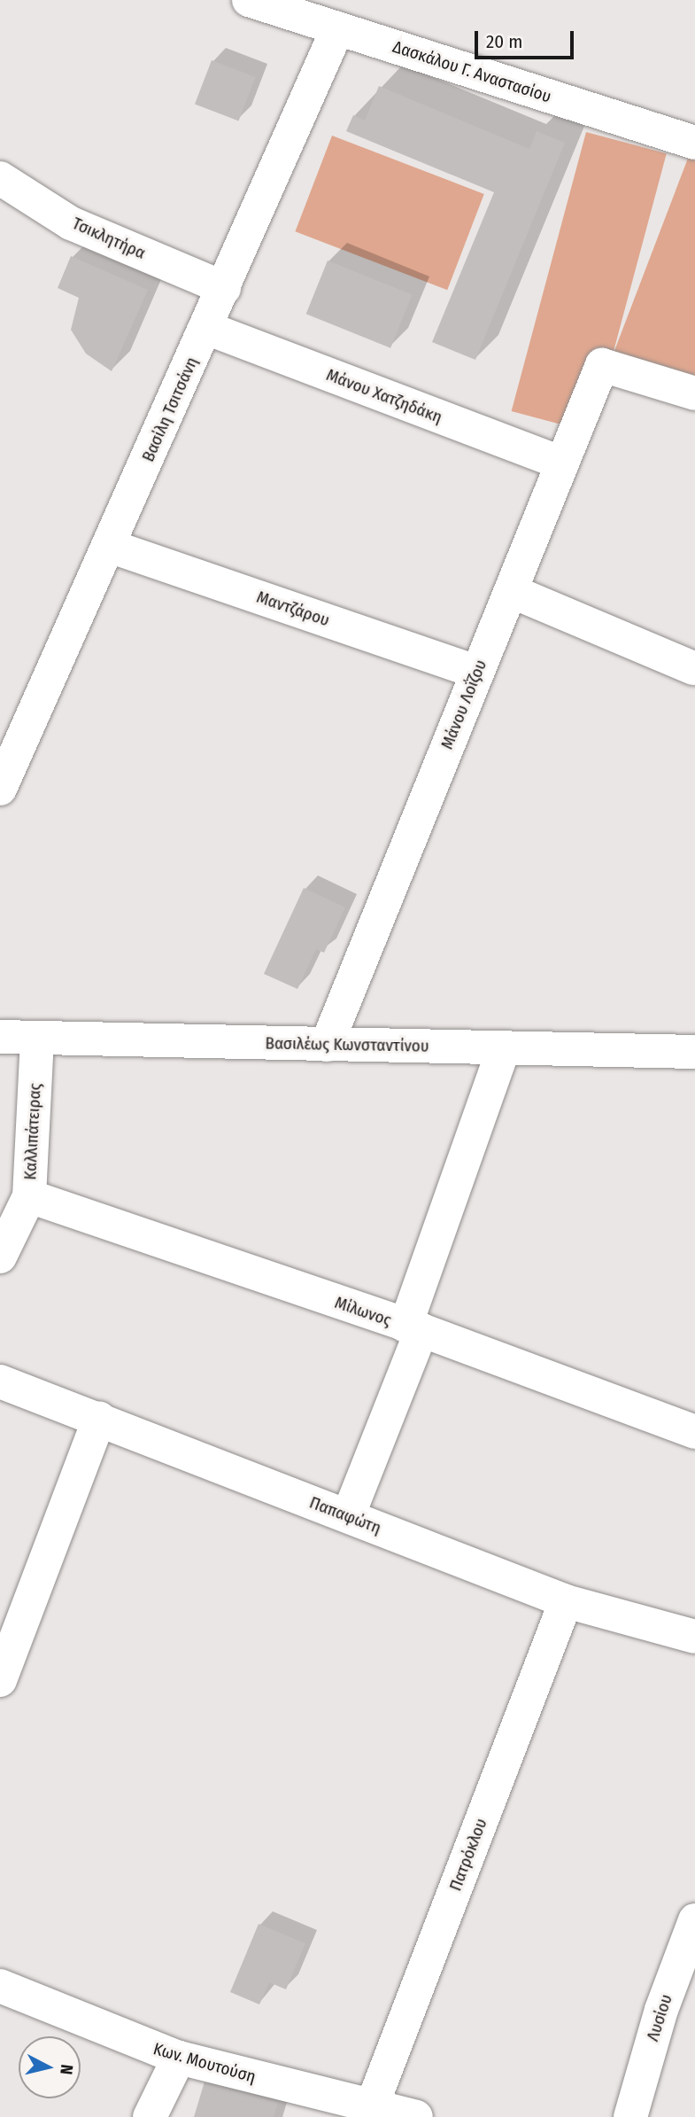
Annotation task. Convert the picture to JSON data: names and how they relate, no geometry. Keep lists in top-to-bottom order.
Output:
{
  "streets": {
    "street": [
      "Δασκάλου Γ. Αναστασίου",
      "Τσικλητήρα",
      "Μάνου Χατζηδάκη",
      "Βασίλη Τσιτσάνη",
      "Μαντζάρου",
      "Μάνου Λοΐζου",
      "Βασιλέως Κωνσταντίνου",
      "Καλλιπάτειρας",
      "Μίλωνος",
      "Παπαφώτη",
      "Πατρόκλου",
      "Λυσίου",
      "Κων. Μουτούση"
    ]
  },
  "crossings": [
    ["Δασκάλου Γ. Αναστασίου", "Βασίλη Τσιτσάνη"],
    ["Τσικλητήρα", "Βασίλη Τσιτσάνη"],
    ["Μάνου Χατζηδάκη", "Βασίλη Τσιτσάνη"],
    ["Μάνου Χατζηδάκη", "Μάνου Λοΐζου"],
    ["Βασίλη Τσιτσάνη", "Μαντζάρου"],
    ["Μαντζάρου", "Μάνου Λοΐζου"],
    ["Μάνου Λοΐζου", "Βασιλέως Κωνσταντίνου"],
    ["Βασιλέως Κωνσταντίνου", "Καλλιπάτειρας"],
    ["Καλλιπάτειρας", "Μίλωνος"],
    ["Παπαφώτη", "Πατρόκλου"],
    ["Πατρόκλου", "Κων. Μουτούση"]
  ],
  "scale_bar": "20 m",
  "north": "right"
}
